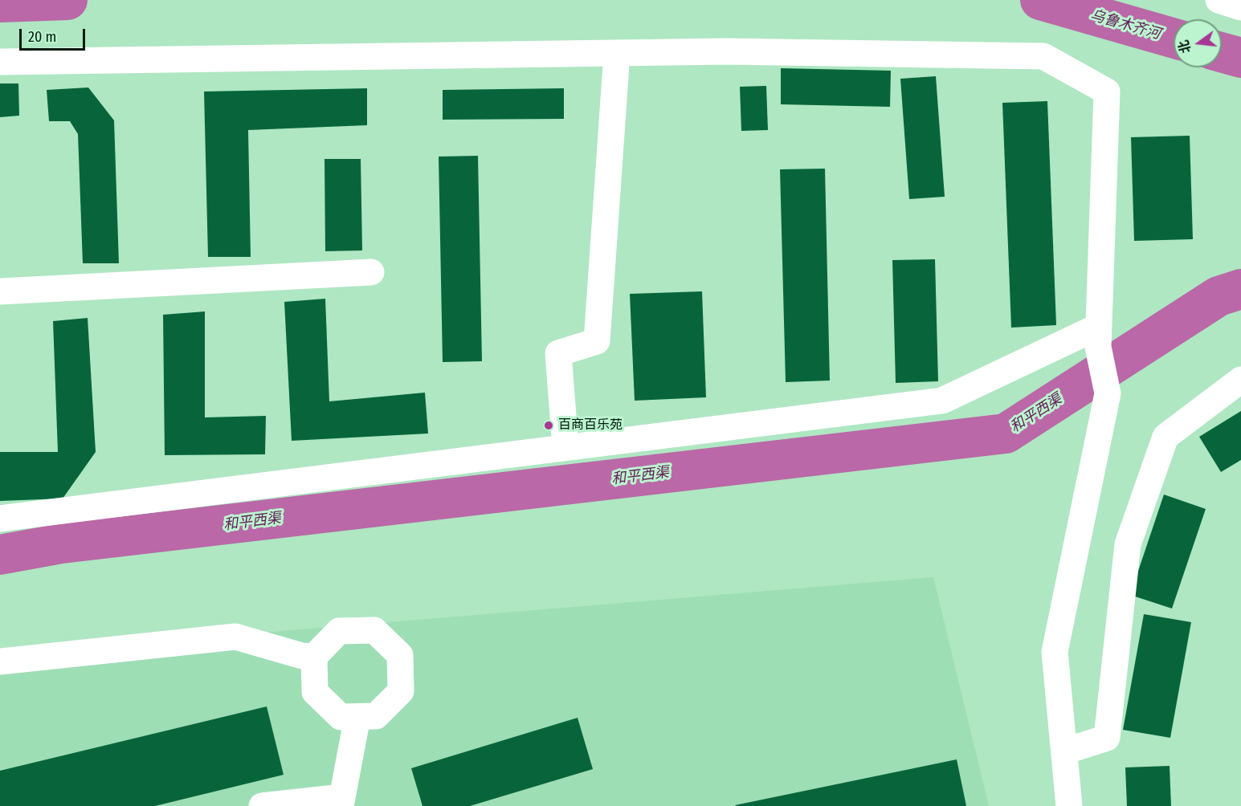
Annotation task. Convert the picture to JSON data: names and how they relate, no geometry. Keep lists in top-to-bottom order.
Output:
{
  "water": ["乌鲁木齐河", "和平西渠"],
  "places": ["百商百乐苑"],
  "scale_bar": "20 m",
  "north": "left"
}
